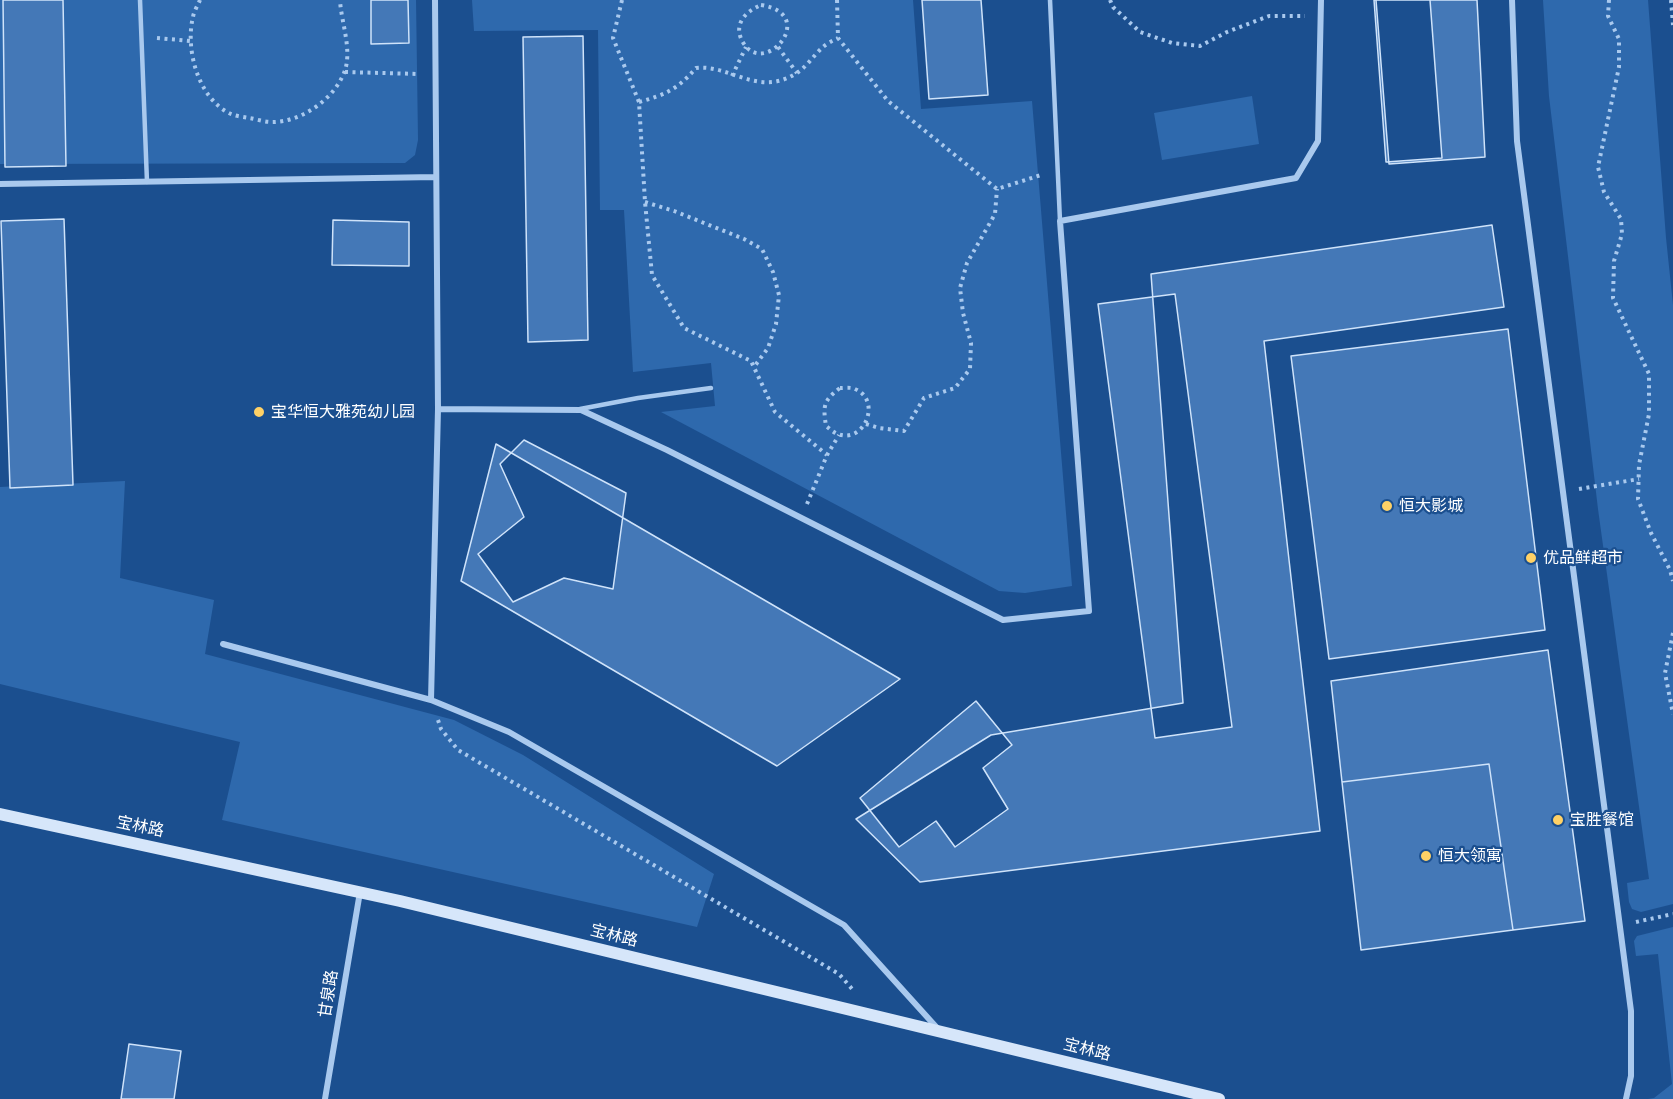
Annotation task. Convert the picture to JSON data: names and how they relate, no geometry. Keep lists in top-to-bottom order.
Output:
{
  "streets": {
    "street": ["宝林路", "甘泉路"]
  },
  "crossings": [
    ["宝林路", "甘泉路"]
  ],
  "places": [
    "宝华恒大雅苑幼儿园",
    "恒大影城",
    "优品鲜超市",
    "宝胜餐馆",
    "恒大领寓"
  ]
}
